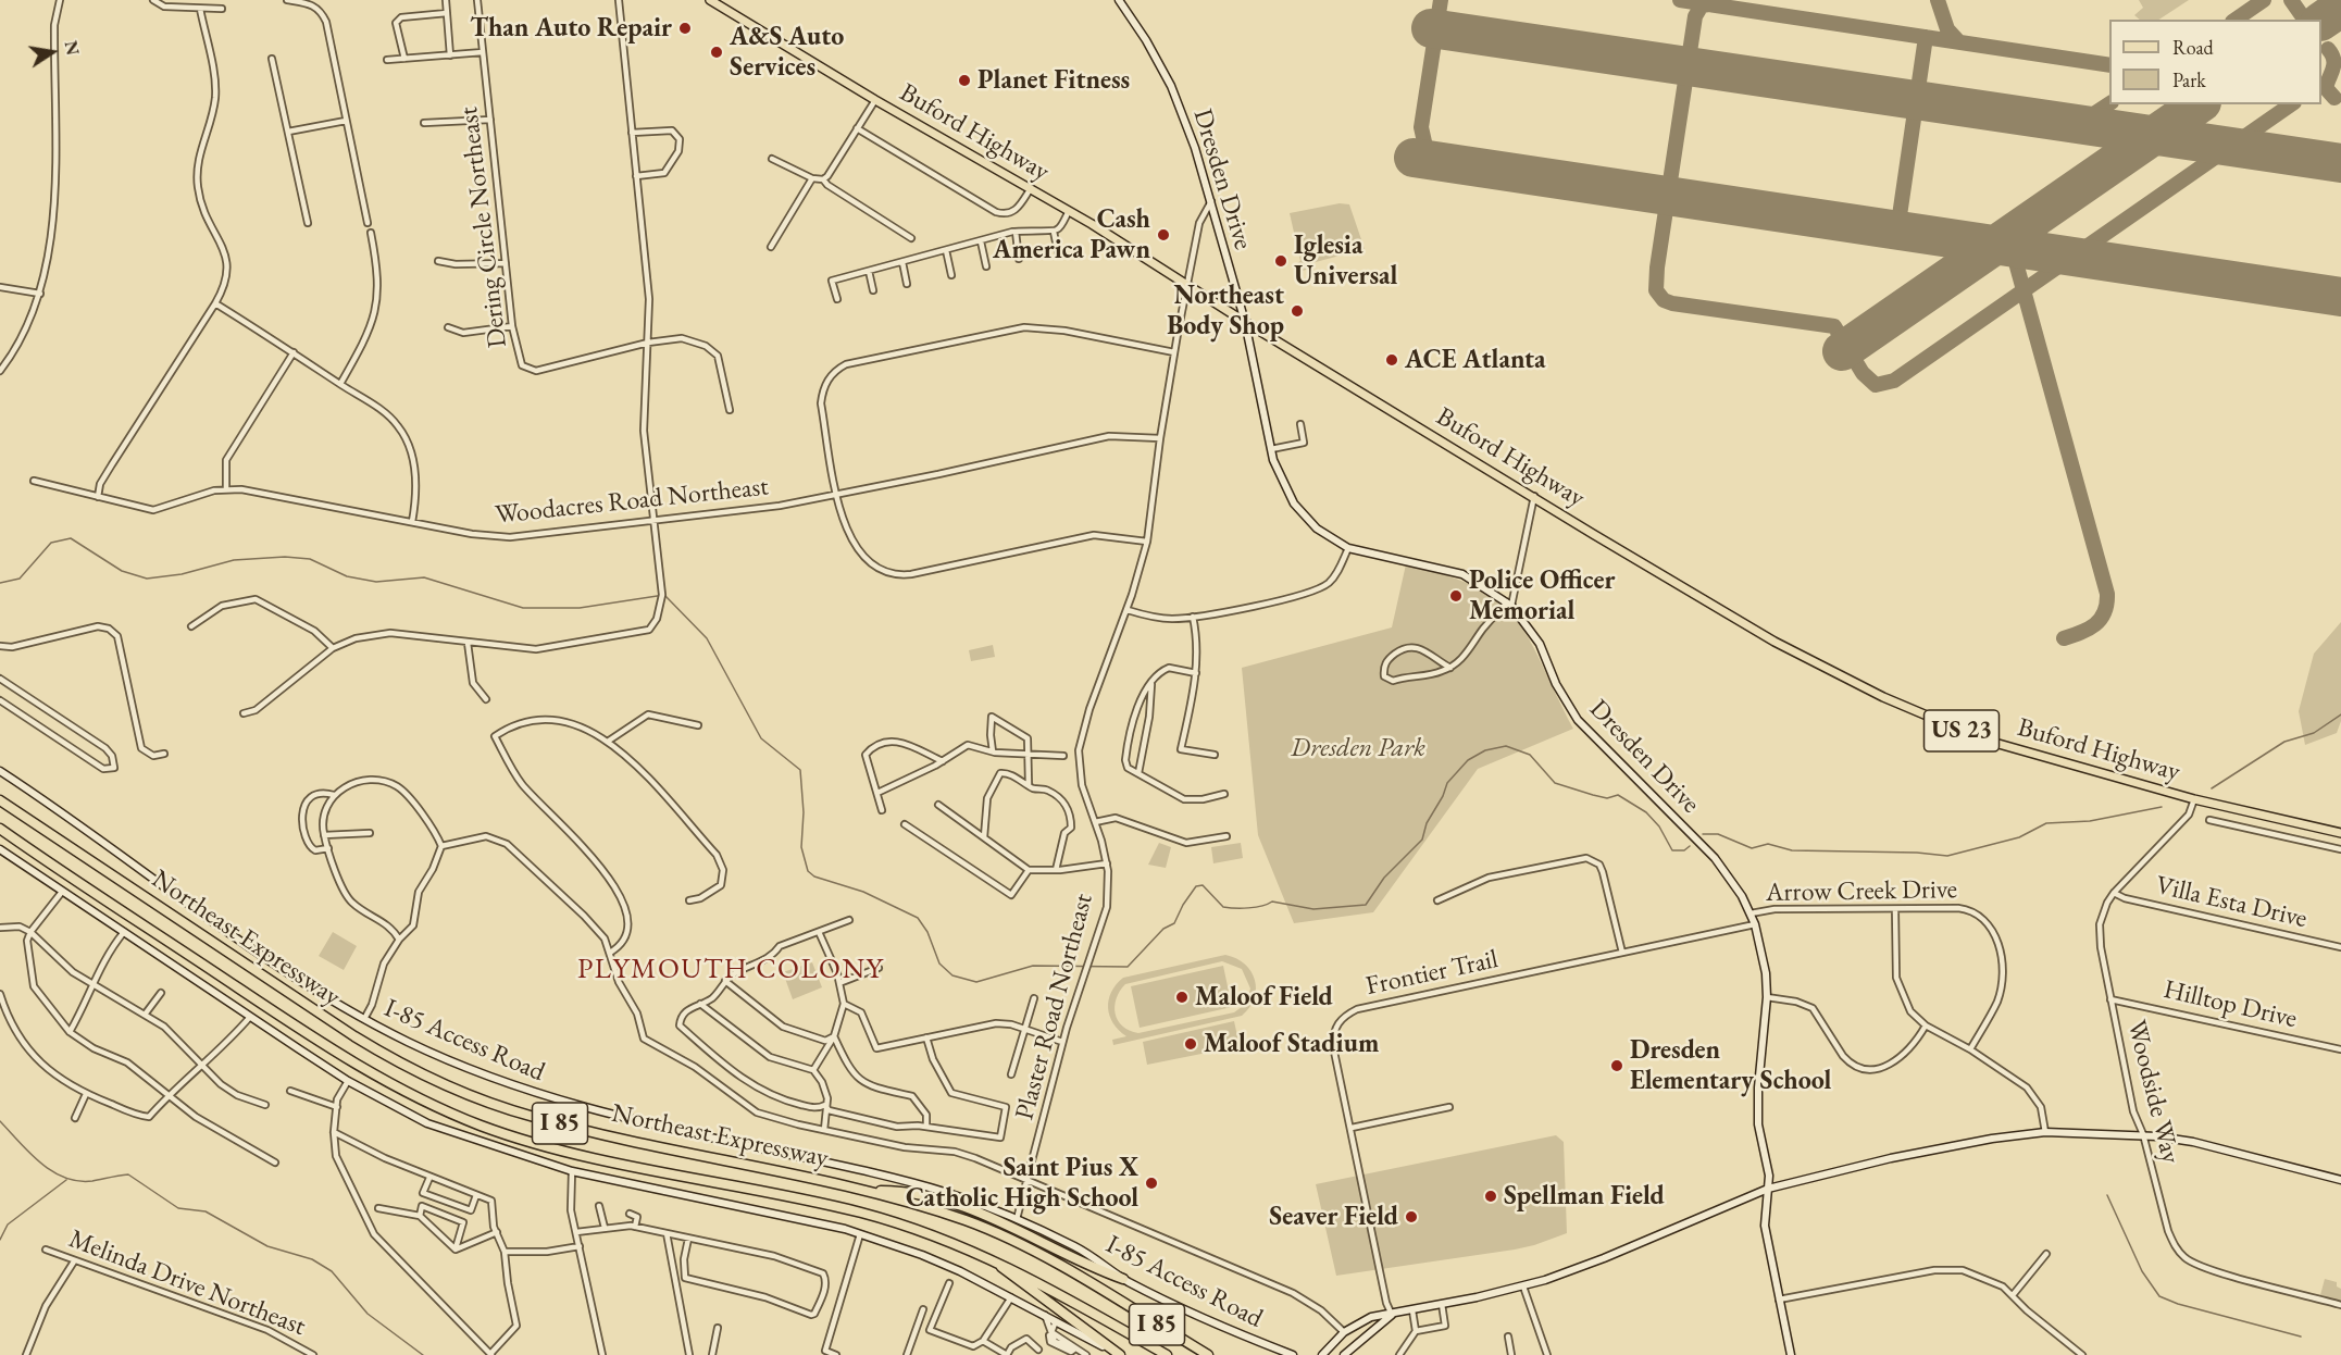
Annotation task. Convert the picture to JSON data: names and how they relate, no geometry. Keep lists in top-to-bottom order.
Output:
{
  "streets": {
    "highway": ["Northeast Expressway", "I 85"],
    "main road": ["Buford Highway", "US 23"],
    "street": [
      "Dresden Drive",
      "Dering Circle Northeast",
      "Woodacres Road Northeast",
      "Arrow Creek Drive",
      "Villa Esta Drive",
      "Frontier Trail",
      "Hilltop Drive",
      "Plaster Road Northeast",
      "I-85 Access Road",
      "Woodside Way",
      "Melinda Drive Northeast"
    ]
  },
  "crossings": [
    ["Buford Highway", "Dresden Drive"],
    ["Buford Highway", "Plaster Road Northeast"],
    ["Buford Highway", "Woodside Way"],
    ["Dresden Drive", "Arrow Creek Drive"],
    ["Dresden Drive", "Frontier Trail"],
    ["Dresden Drive", "Plaster Road Northeast"],
    ["Woodacres Road Northeast", "Plaster Road Northeast"],
    ["Villa Esta Drive", "Woodside Way"],
    ["Hilltop Drive", "Woodside Way"],
    ["Plaster Road Northeast", "I-85 Access Road"]
  ],
  "districts": ["PLYMOUTH COLONY"],
  "parks": ["Dresden Park"],
  "places": [
    "Than Auto Repair",
    "A&S Auto Services",
    "Planet Fitness",
    "Cash America Pawn",
    "Iglesia Universal",
    "Northeast Body Shop",
    "ACE Atlanta",
    "Police Officer Memorial",
    "Maloof Field",
    "Maloof Stadium",
    "Dresden Elementary School",
    "Saint Pius X Catholic High School",
    "Spellman Field",
    "Seaver Field"
  ],
  "legend": ["Road", "Park"],
  "north": "right"
}
